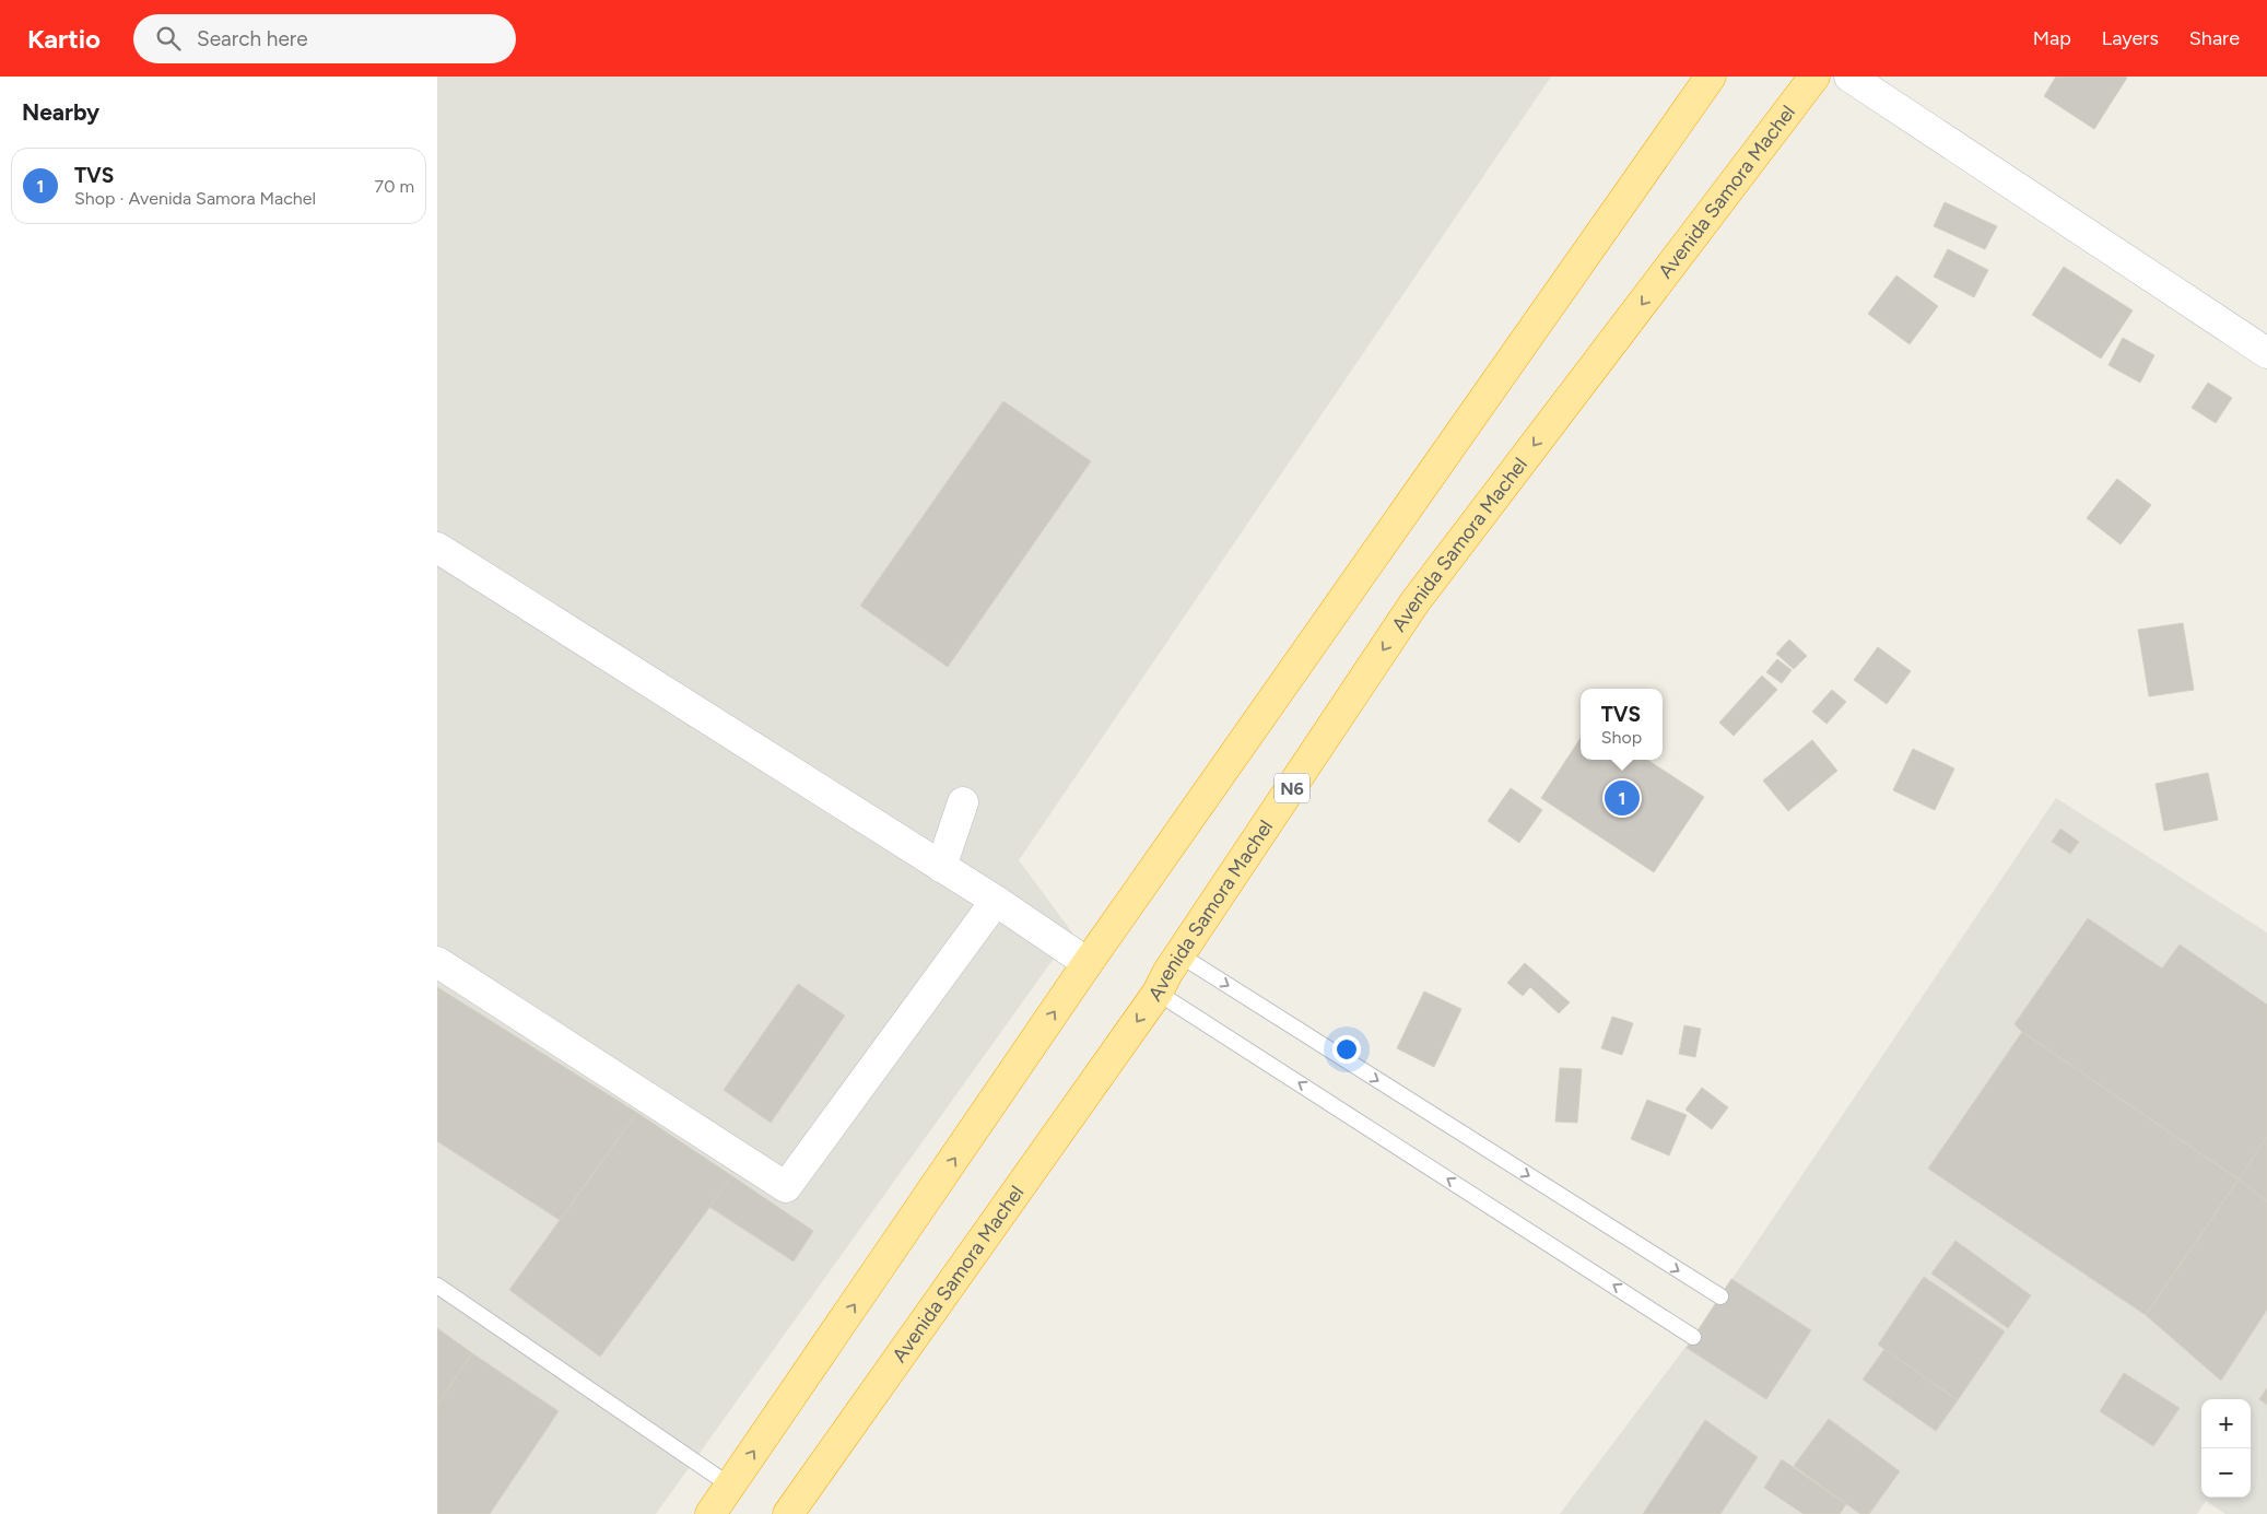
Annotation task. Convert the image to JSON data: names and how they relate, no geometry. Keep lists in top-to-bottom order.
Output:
{
  "streets": {
    "highway": ["Avenida Samora Machel", "N6"]
  },
  "page": {
    "header": "Kartio",
    "search": "Search here",
    "nav": ["Map", "Layers", "Share"],
    "heading": "Nearby",
    "list": [
      {
        "mark": "1",
        "name": "TVS",
        "note": "Shop · Avenida Samora Machel",
        "value": "70 m"
      }
    ],
    "popup": ["TVS", "Shop"],
    "pins": "1",
    "map_buttons": ["+", "−"]
  }
}
